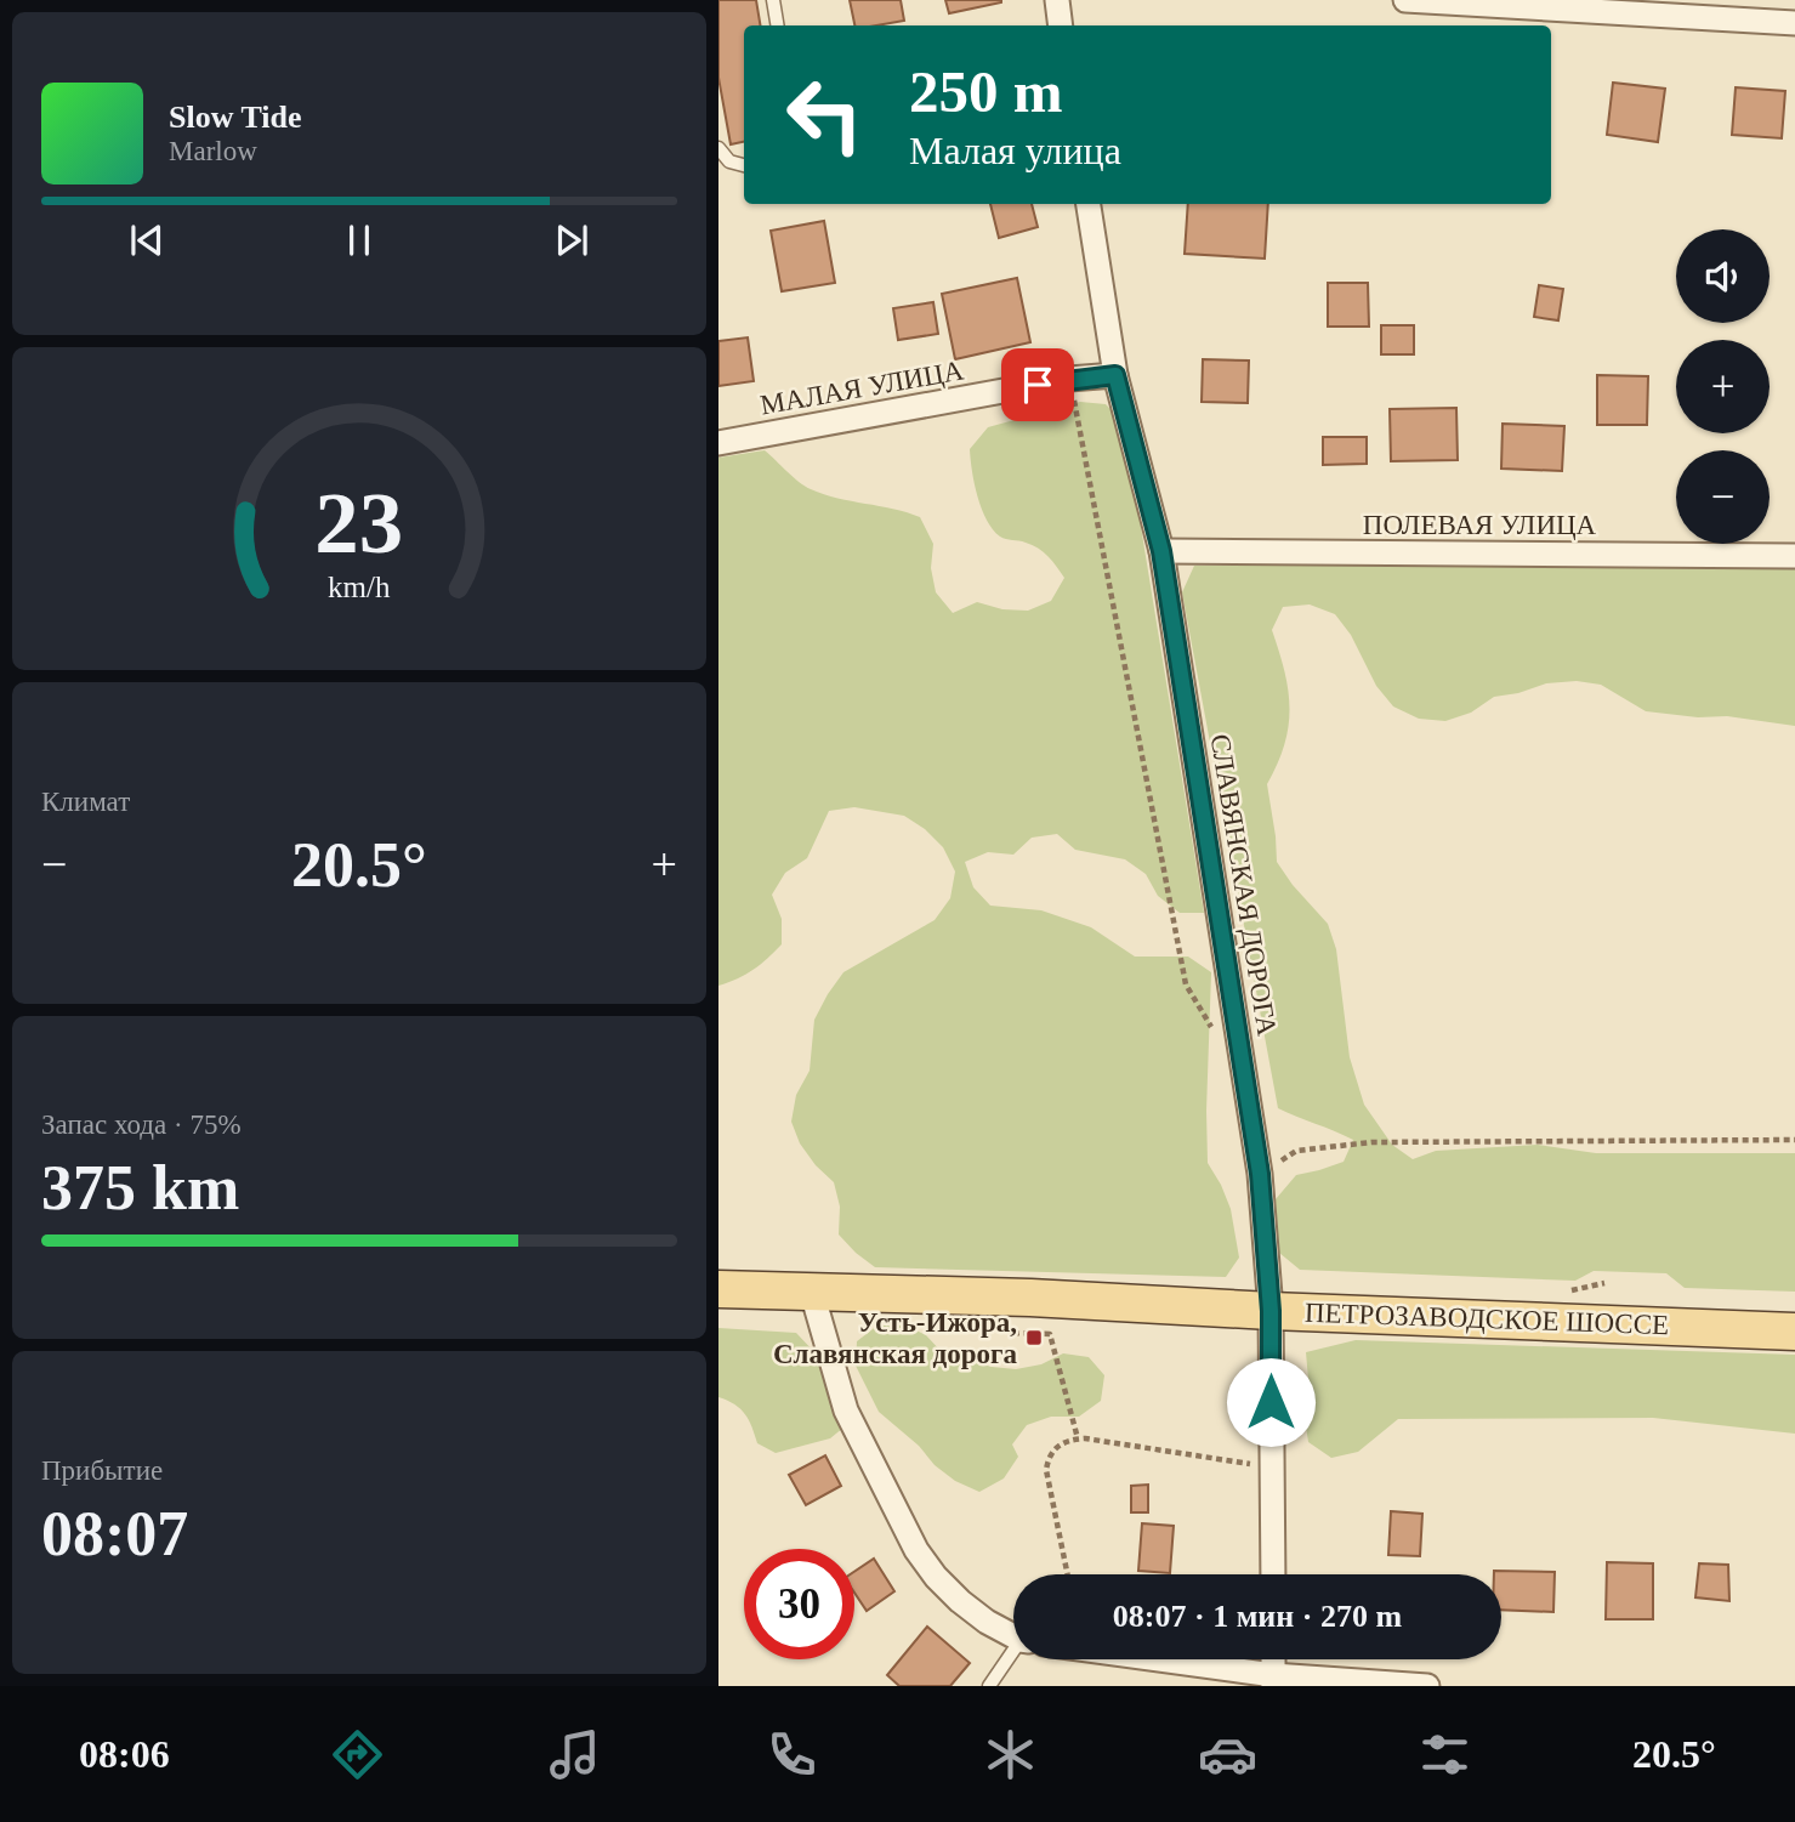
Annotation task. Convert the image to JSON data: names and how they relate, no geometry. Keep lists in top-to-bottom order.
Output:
{
  "streets": {
    "main road": ["ПЕТРОЗАВОДСКОЕ ШОССЕ"],
    "street": ["МАЛАЯ УЛИЦА", "ПОЛЕВАЯ УЛИЦА", "СЛАВЯНСКАЯ ДОРОГА"]
  },
  "crossings": [
    ["МАЛАЯ УЛИЦА", "СЛАВЯНСКАЯ ДОРОГА"],
    ["ПОЛЕВАЯ УЛИЦА", "СЛАВЯНСКАЯ ДОРОГА"],
    ["СЛАВЯНСКАЯ ДОРОГА", "ПЕТРОЗАВОДСКОЕ ШОССЕ"]
  ],
  "places": {
    "transit": ["Усть-Ижора, Славянская дорога"]
  },
  "page": {
    "turn": ["250 m", "Малая улица"],
    "song": ["Slow Tide", "Marlow"],
    "map_buttons": ["+", "−"],
    "tile": [
      "Климат",
      ["Запас хода · 75%", "375 km"],
      ["Прибытие", "08:07"]
    ],
    "heat": ["−", "20.5°", "+"],
    "limit": "30",
    "trip": "08:07 · 1 мин · 270 m",
    "tabs": ["08:06", "20.5°"],
    "gauge": ["23", "km/h"]
  }
}
